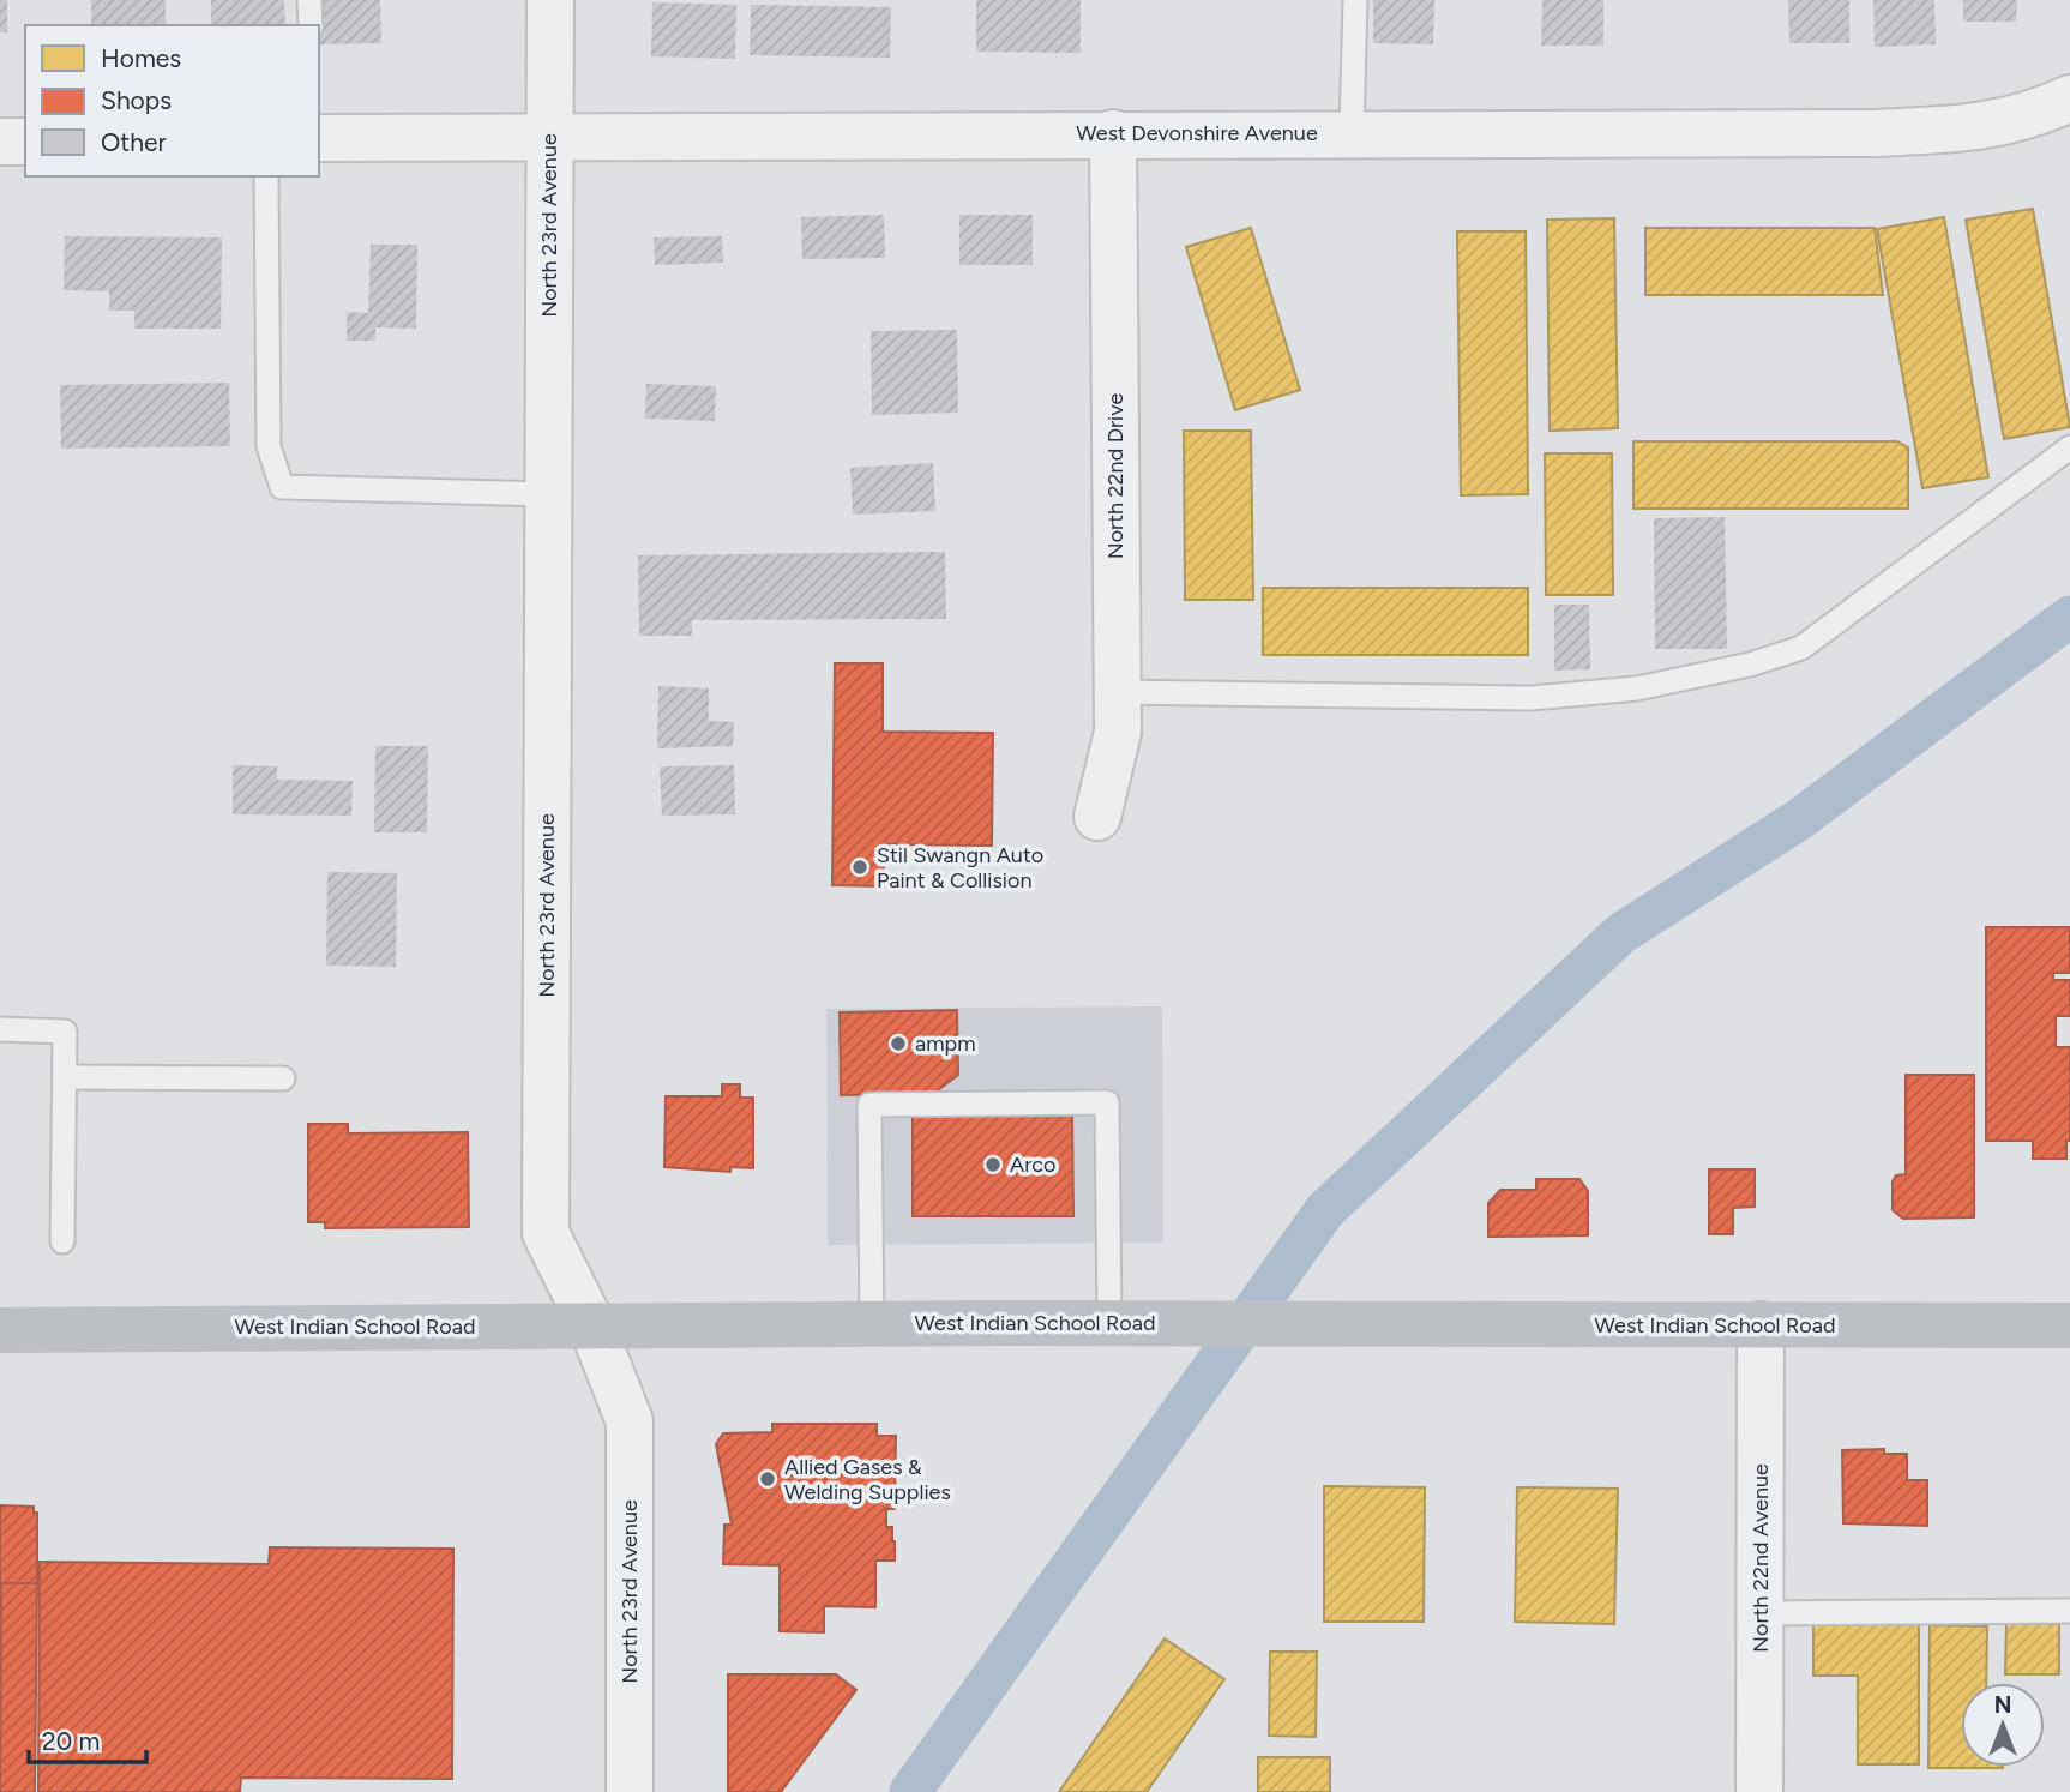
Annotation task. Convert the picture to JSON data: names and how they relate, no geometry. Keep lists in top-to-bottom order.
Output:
{
  "streets": {
    "main road": ["West Indian School Road"],
    "street": [
      "West Devonshire Avenue",
      "North 23rd Avenue",
      "North 22nd Drive",
      "North 22nd Avenue"
    ]
  },
  "crossings": [
    ["West Devonshire Avenue", "North 23rd Avenue"],
    ["West Devonshire Avenue", "North 22nd Drive"],
    ["North 23rd Avenue", "West Indian School Road"],
    ["West Indian School Road", "North 22nd Avenue"]
  ],
  "places": [
    "Stil Swangn Auto Paint & Collision",
    "ampm",
    "Arco",
    "Allied Gases & Welding Supplies"
  ],
  "legend": ["Homes", "Shops", "Other"],
  "scale_bar": "20 m",
  "north": "top"
}
